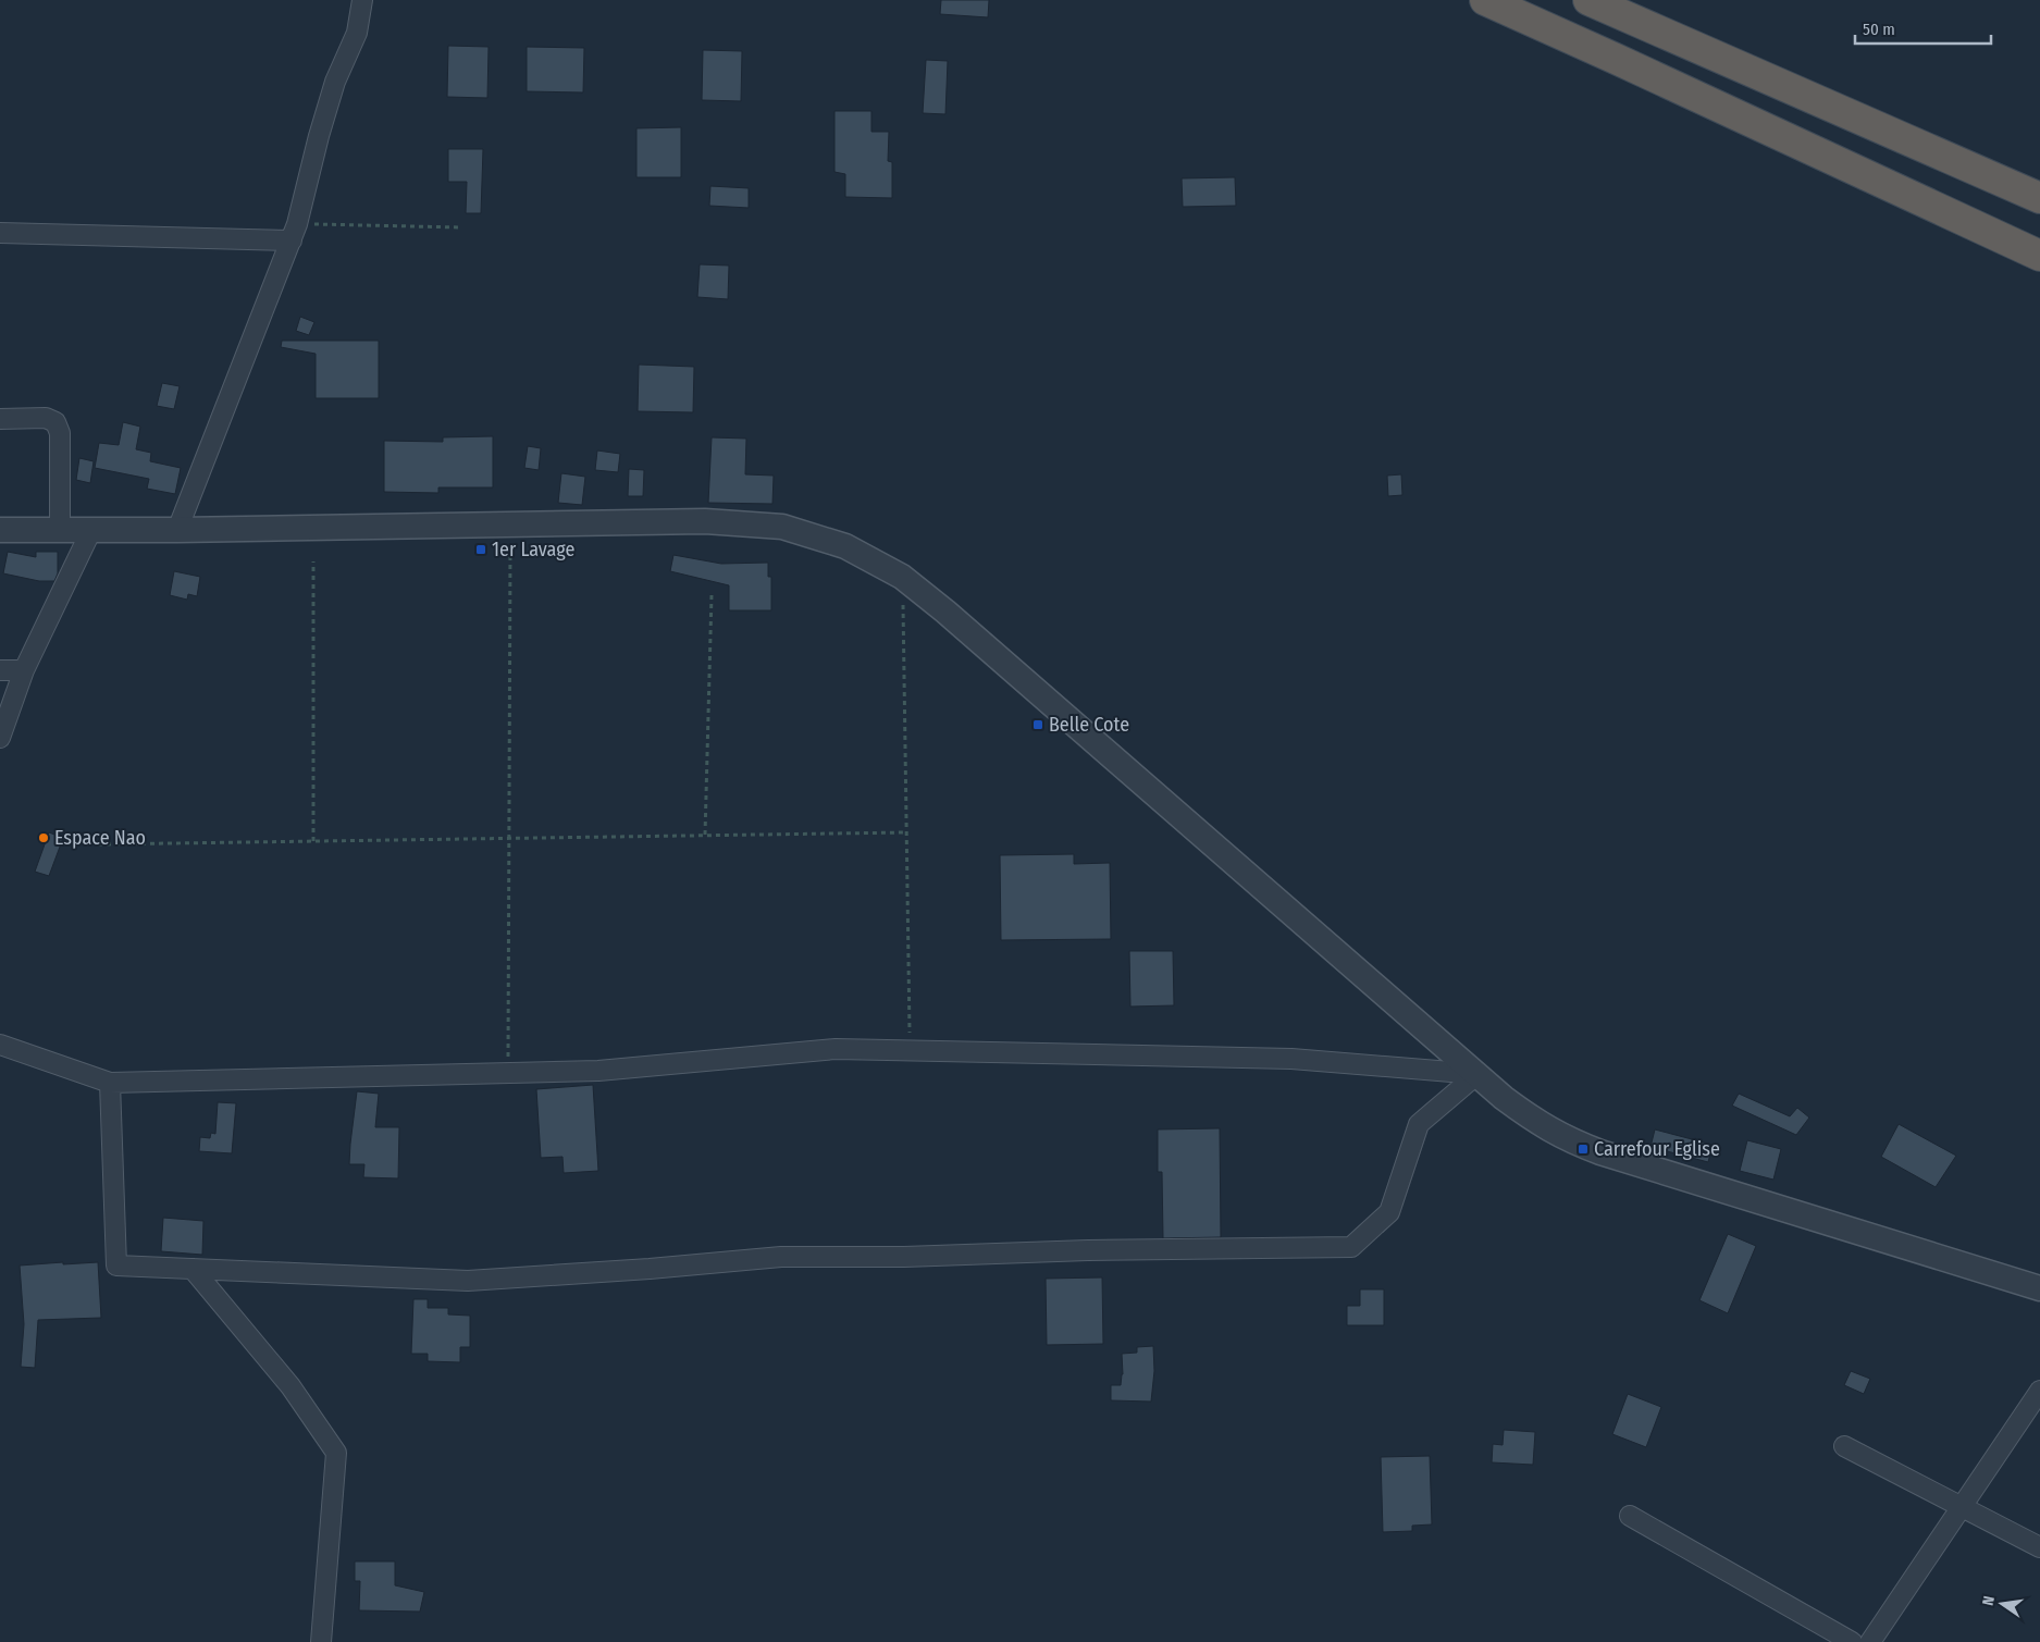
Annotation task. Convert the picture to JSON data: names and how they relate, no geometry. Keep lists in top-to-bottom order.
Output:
{
  "places": {
    "transit": ["1er Lavage", "Belle Cote", "Carrefour Eglise"],
    "other": ["Espace Nao"]
  },
  "scale_bar": "50 m",
  "north": "left"
}
